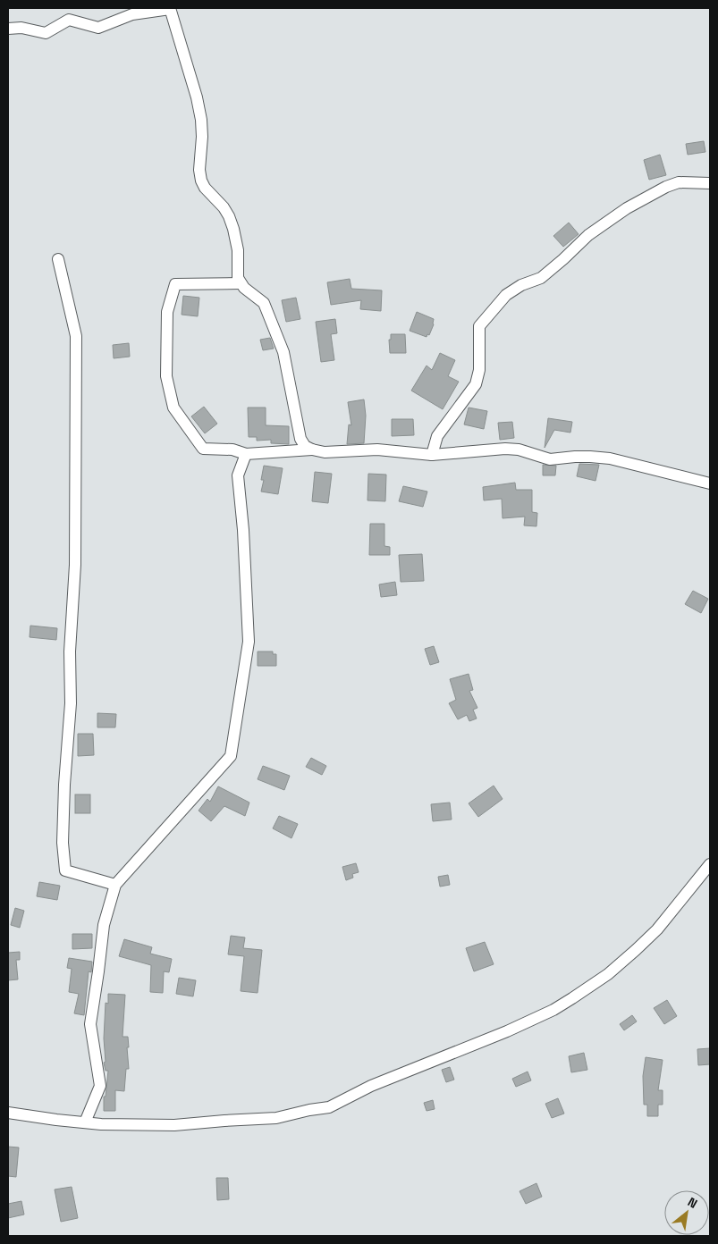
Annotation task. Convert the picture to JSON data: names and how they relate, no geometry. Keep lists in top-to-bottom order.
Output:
{
  "north": "top right"
}
